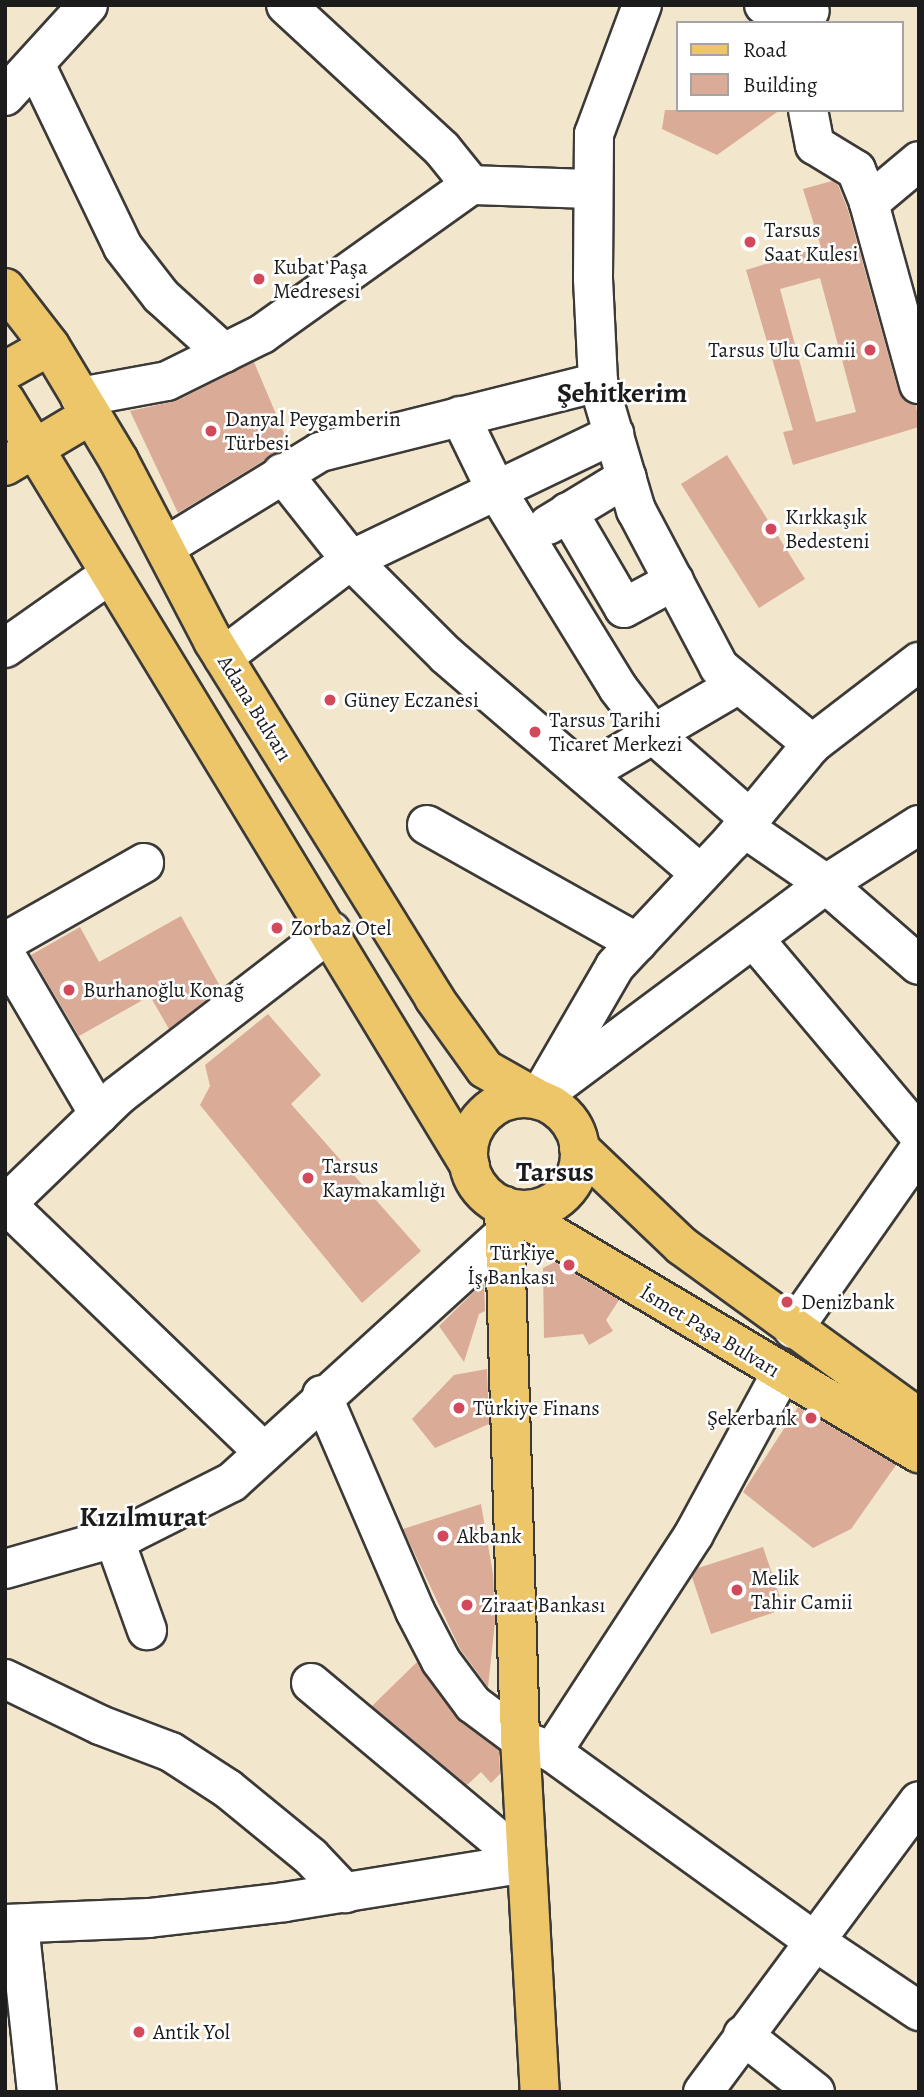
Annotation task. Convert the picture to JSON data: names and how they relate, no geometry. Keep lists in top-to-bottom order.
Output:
{
  "streets": {
    "main road": ["Adana Bulvarı", "İsmet Paşa Bulvarı"]
  },
  "crossings": [
    ["Adana Bulvarı", "İsmet Paşa Bulvarı"]
  ],
  "districts": ["Şehitkerim", "Tarsus", "Kızılmurat"],
  "places": [
    "Tarsus Saat Kulesi",
    "Kubat Paşa Medresesi",
    "Tarsus Ulu Camii",
    "Danyal Peygamberin Türbesi",
    "Kırkkaşık Bedesteni",
    "Güney Eczanesi",
    "Tarsus Tarihi Ticaret Merkezi",
    "Zorbaz Otel",
    "Burhanoğlu Konağ",
    "Tarsus Kaymakamlığı",
    "Türkiye İş Bankası",
    "Denizbank",
    "Türkiye Finans",
    "Şekerbank",
    "Akbank",
    "Melik Tahir Camii",
    "Ziraat Bankası",
    "Antik Yol"
  ],
  "legend": ["Road", "Building"]
}
